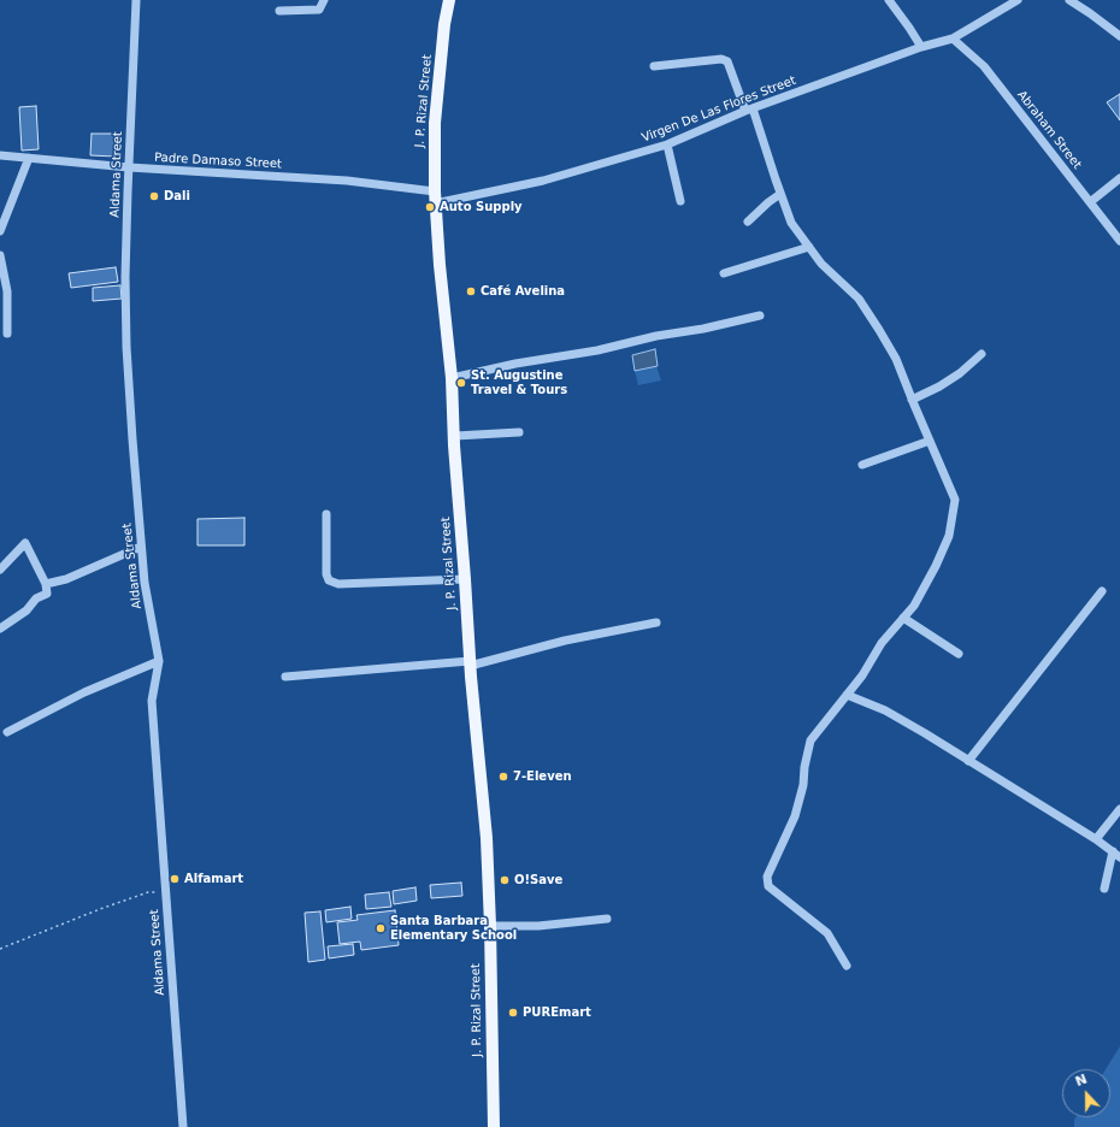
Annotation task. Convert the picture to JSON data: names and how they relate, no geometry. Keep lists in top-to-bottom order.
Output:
{
  "streets": {
    "main road": ["J. P. Rizal Street"],
    "street": [
      "Virgen De Las Flores Street",
      "Abraham Street",
      "Padre Damaso Street",
      "Aldama Street"
    ]
  },
  "crossings": [
    ["J. P. Rizal Street", "Virgen De Las Flores Street"],
    ["J. P. Rizal Street", "Padre Damaso Street"],
    ["Virgen De Las Flores Street", "Abraham Street"],
    ["Virgen De Las Flores Street", "Padre Damaso Street"],
    ["Padre Damaso Street", "Aldama Street"]
  ],
  "places": [
    "Dali",
    "Auto Supply",
    "Café Avelina",
    "St. Augustine Travel & Tours",
    "7-Eleven",
    "Alfamart",
    "O!Save",
    "Santa Barbara Elementary School",
    "PUREmart"
  ],
  "north": "top"
}
